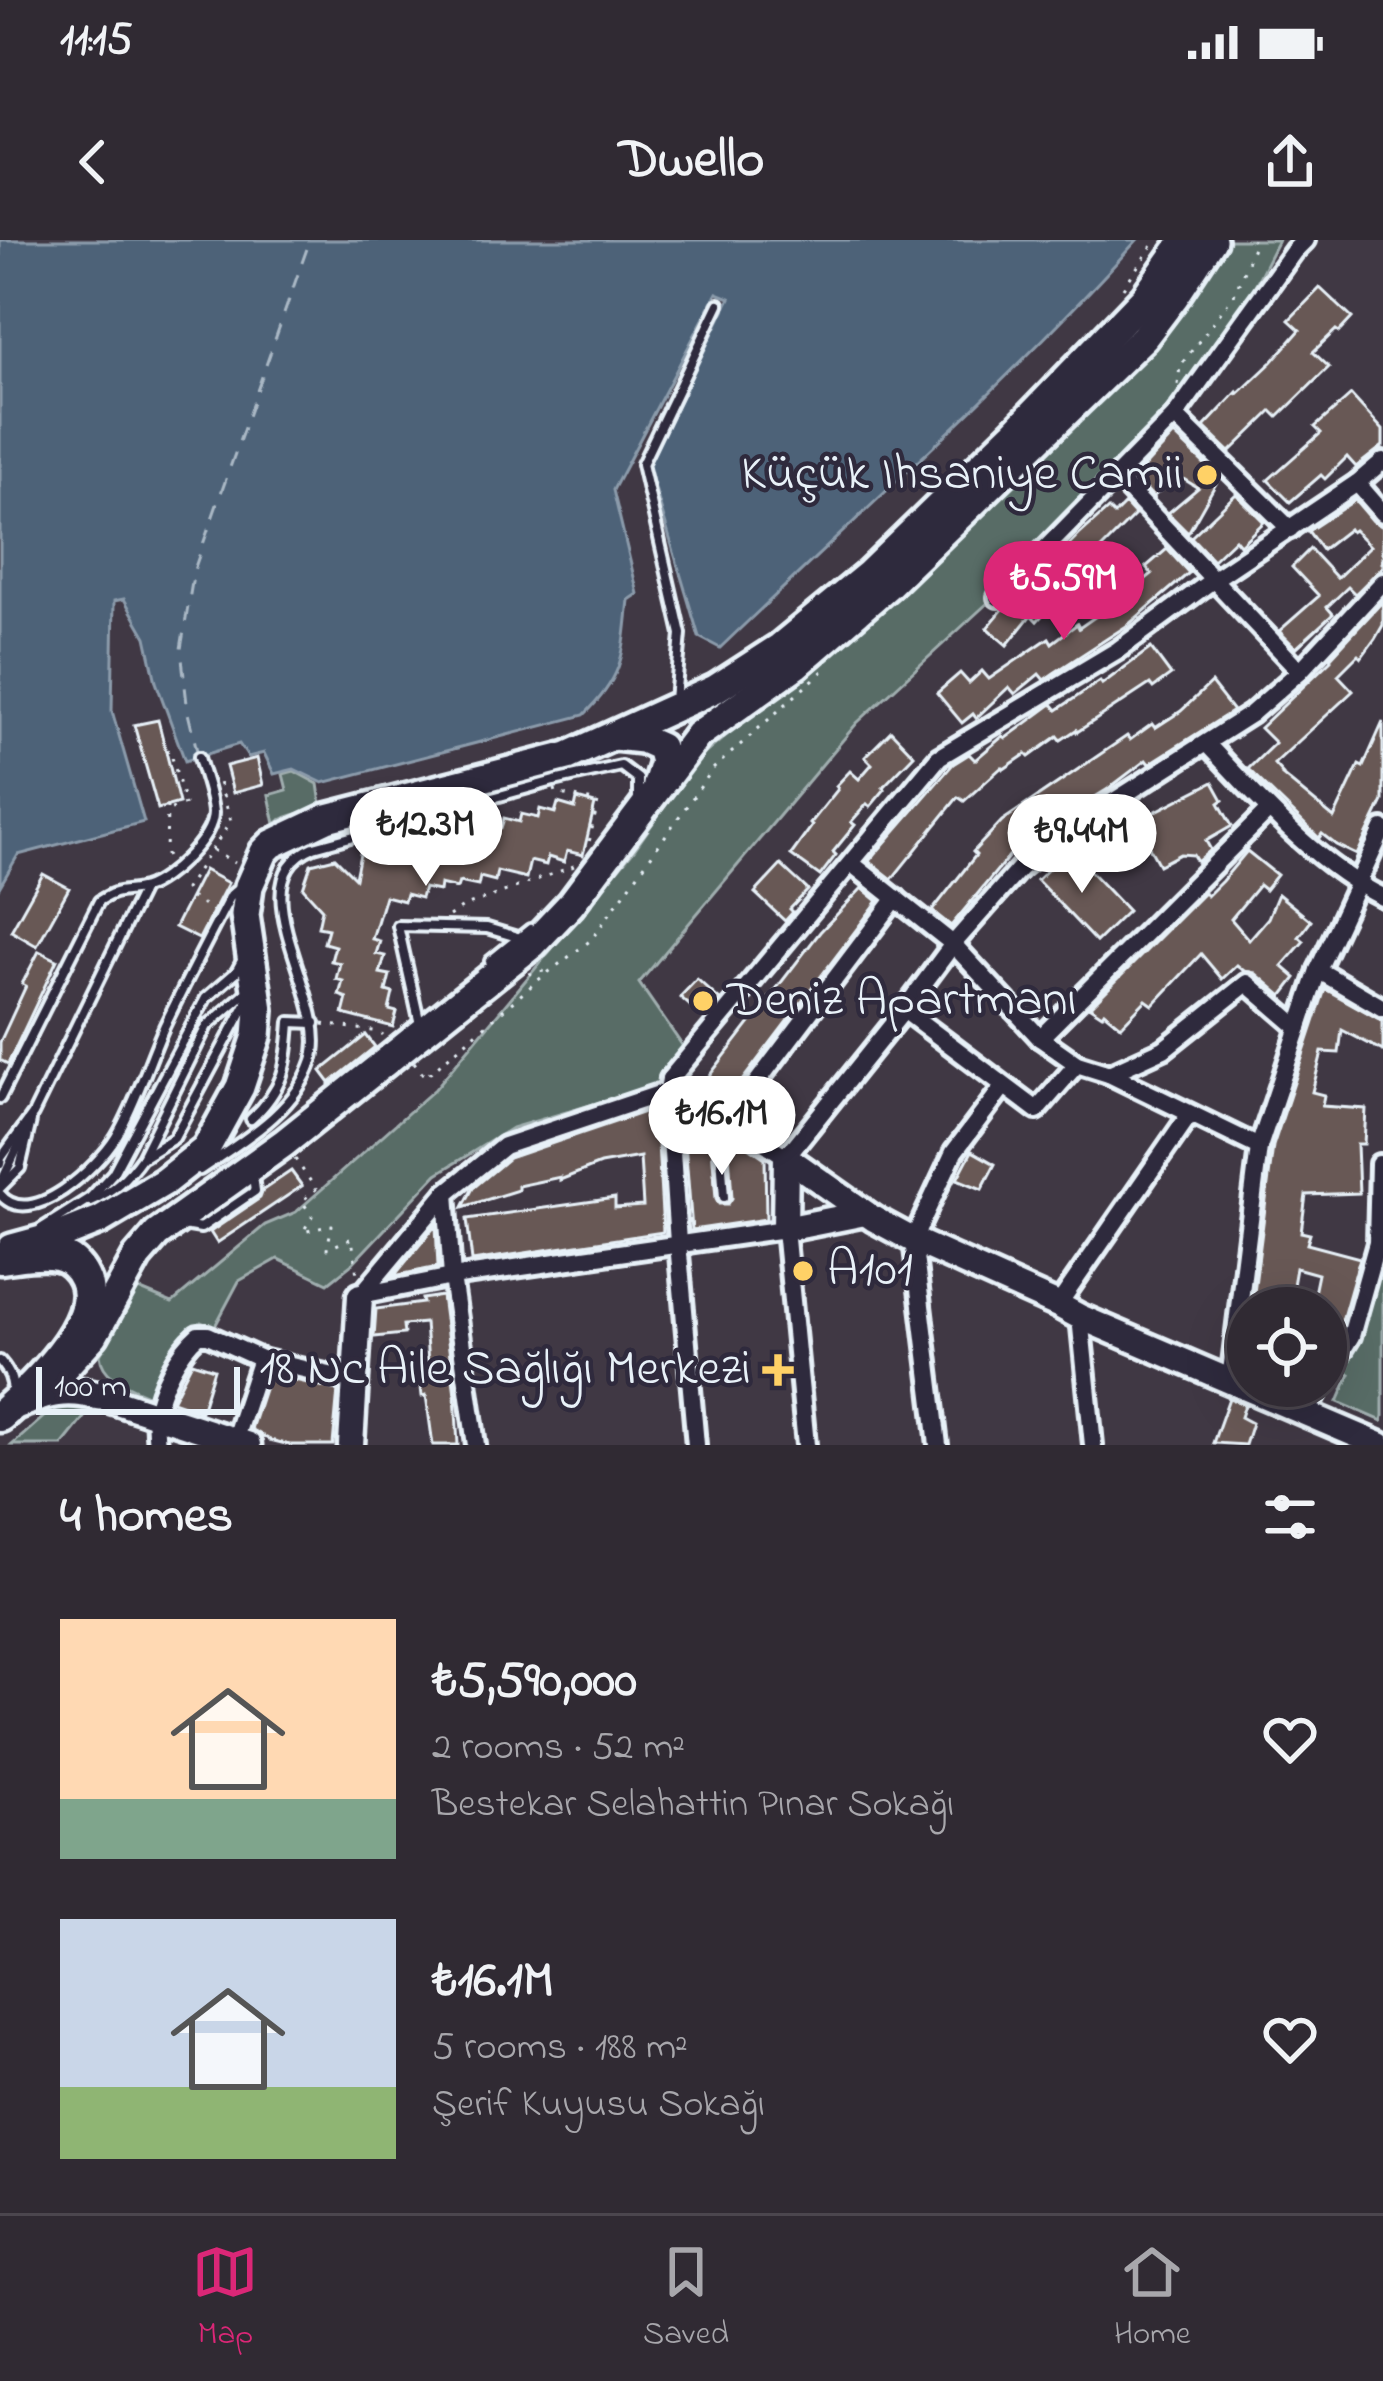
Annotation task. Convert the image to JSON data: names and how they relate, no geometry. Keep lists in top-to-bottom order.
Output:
{
  "places": {
    "other": ["Küçük Ihsaniye Camii", "Deniz Apartmanı", "A101"],
    "health": ["18 Nc Aile Sağlığı Merkezi"]
  },
  "scale_bar": "100 m",
  "page": {
    "status": "11:15",
    "header": "Dwello",
    "price": [
      "₺5.59M",
      "₺12.3M",
      "₺9.44M",
      "₺16.1M"
    ],
    "scale": "100 m",
    "heading": "4 homes",
    "list": [
      {
        "name": "₺5,590,000",
        "note": "2 rooms · 52 m² · Bestekar Selahattin Pınar Sokağı"
      },
      {
        "name": "₺16.1M",
        "note": "5 rooms · 188 m² · Şerif Kuyusu Sokağı"
      }
    ],
    "tabs": ["Map", "Saved", "Home"]
  }
}
